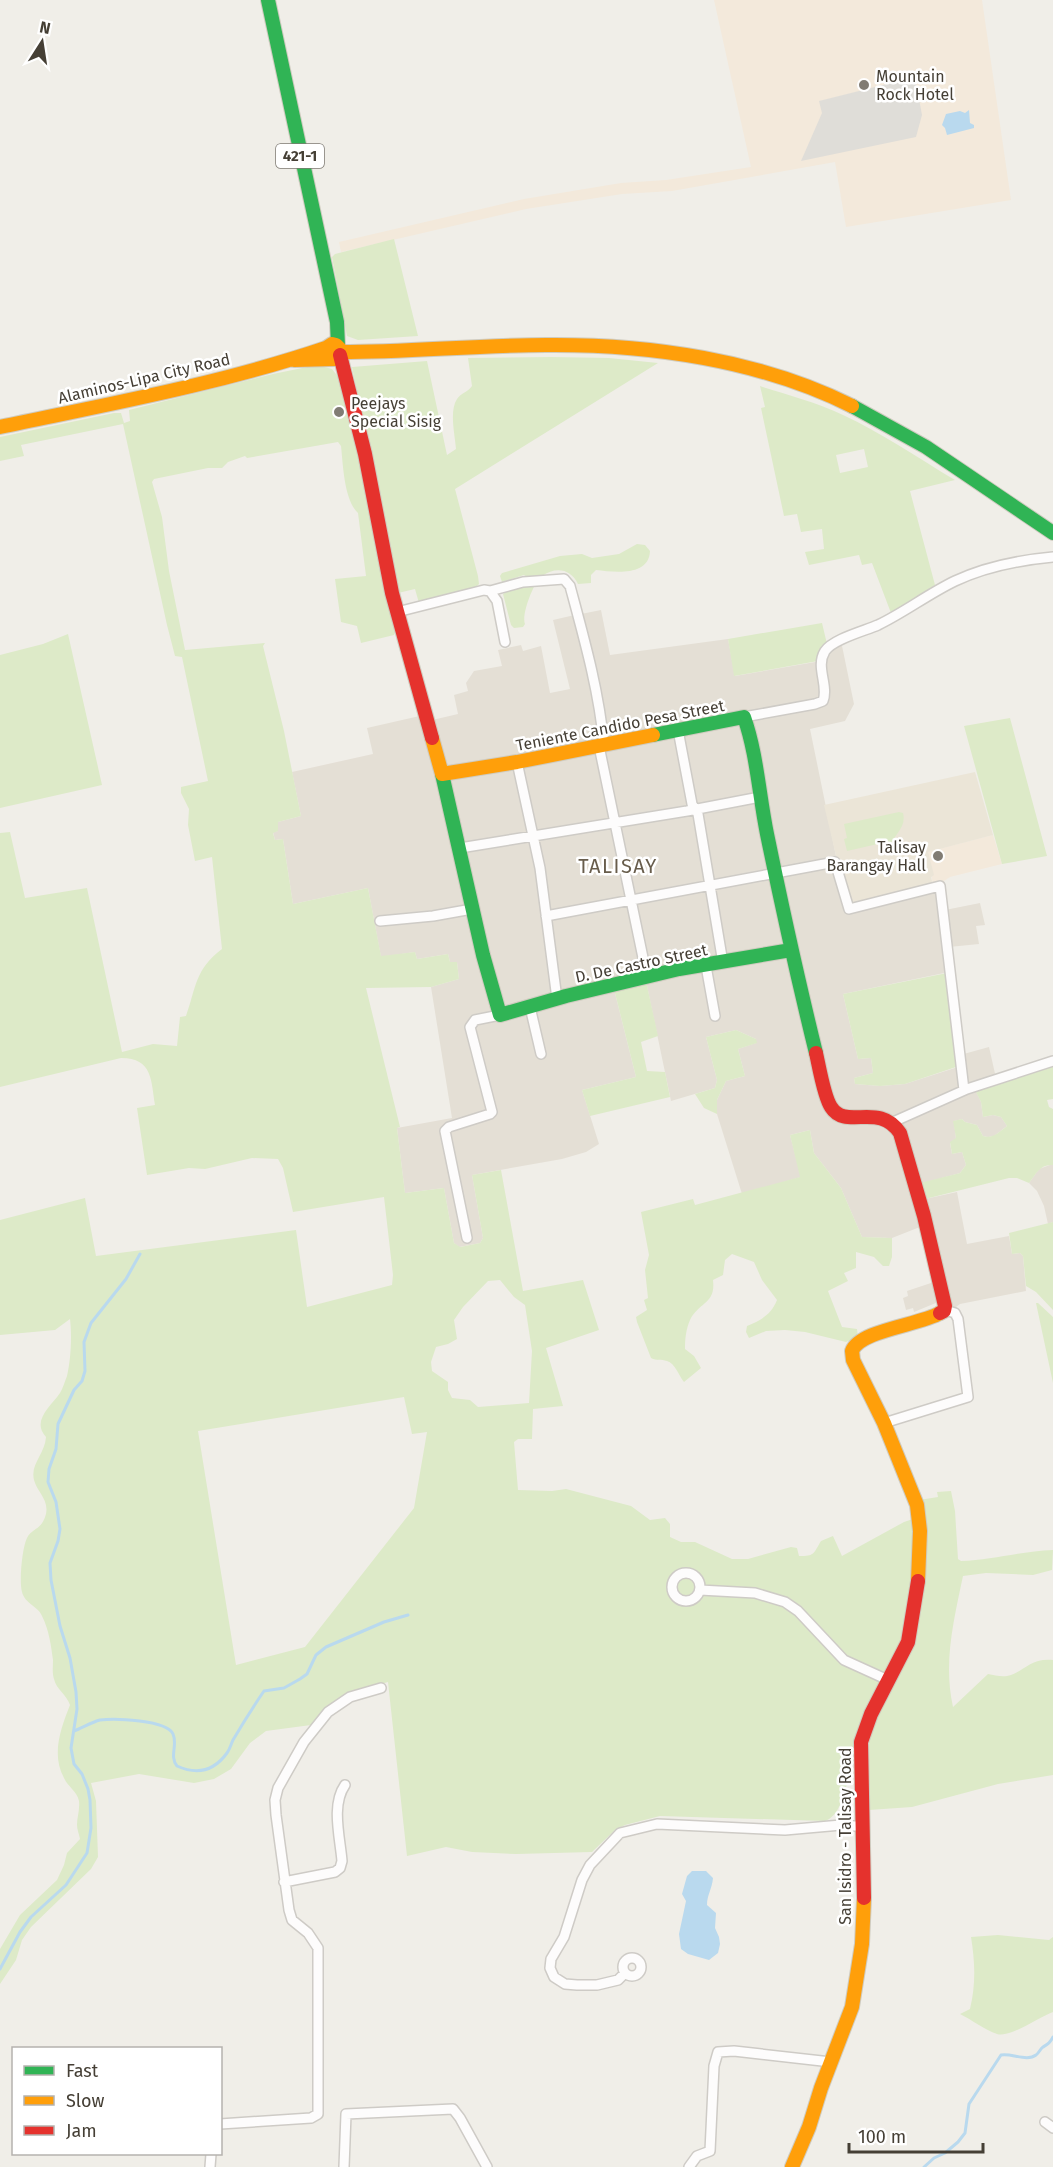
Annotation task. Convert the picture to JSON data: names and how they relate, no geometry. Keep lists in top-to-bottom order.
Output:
{
  "streets": {
    "street": [
      "421-1",
      "Alaminos-Lipa City Road",
      "Teniente Candido Pesa Street",
      "D. De Castro Street",
      "San Isidro - Talisay Road"
    ]
  },
  "crossings": [
    ["421-1", "Alaminos-Lipa City Road"],
    ["Teniente Candido Pesa Street", "D. De Castro Street"]
  ],
  "districts": ["TALISAY"],
  "places": ["Mountain Rock Hotel", "Peejays Special Sisig", "Talisay Barangay Hall"],
  "legend": ["Fast", "Slow", "Jam"],
  "scale_bar": "100 m",
  "north": "top"
}
